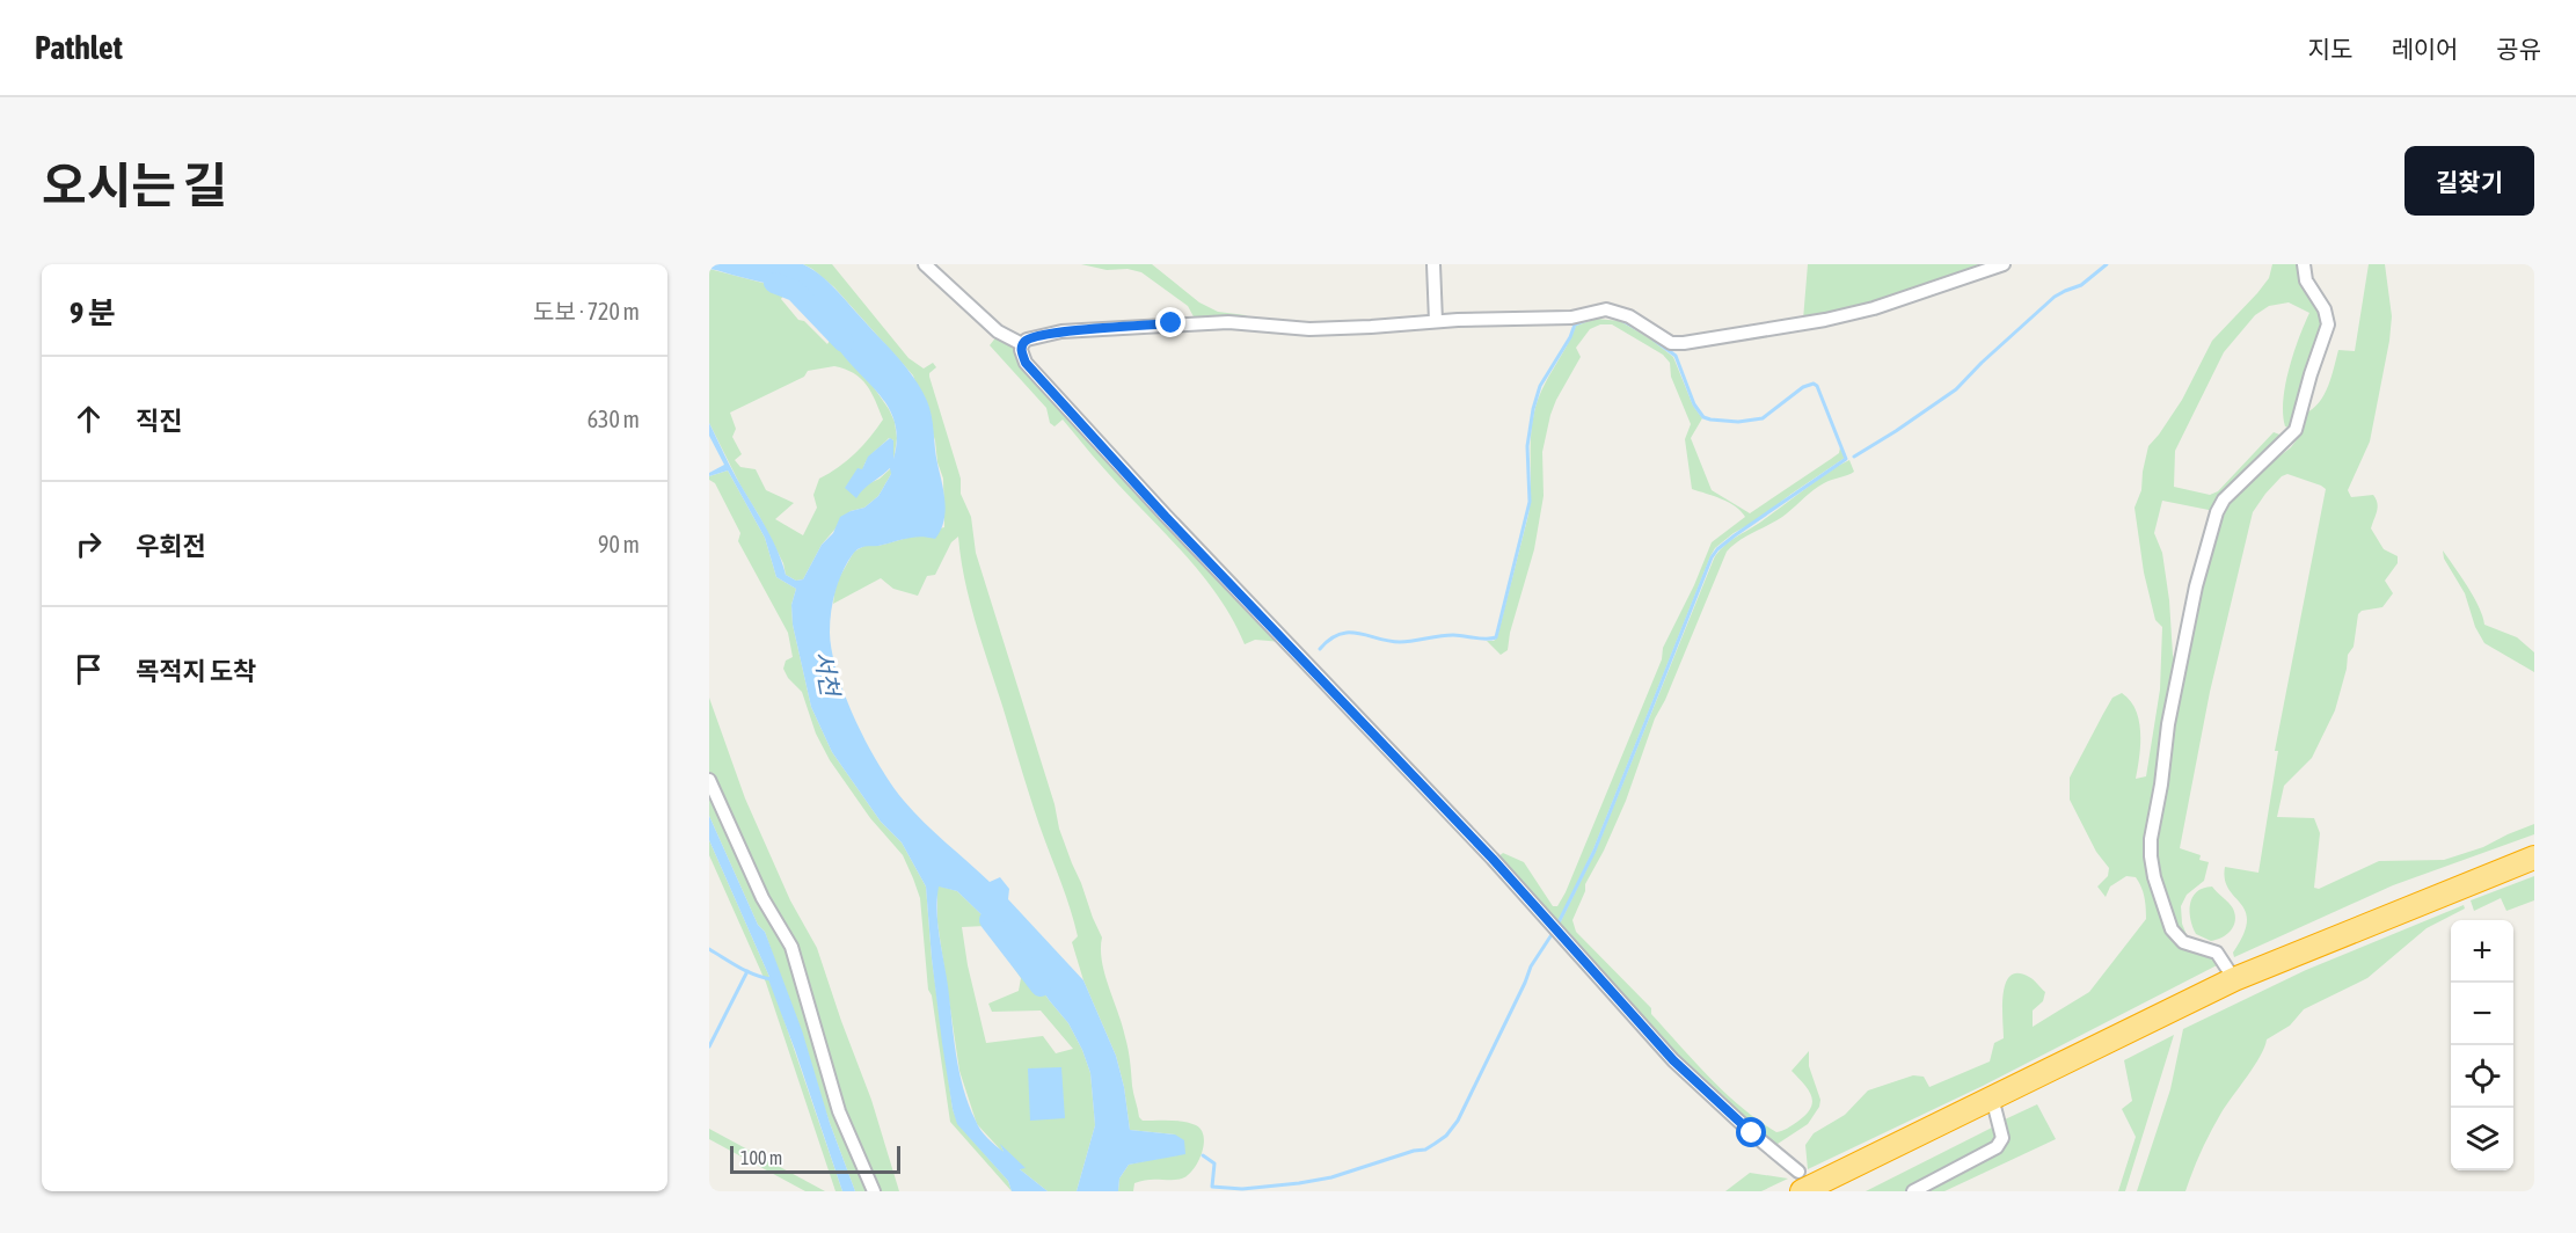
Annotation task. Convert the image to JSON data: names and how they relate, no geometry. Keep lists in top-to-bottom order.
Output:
{
  "water": ["서천"],
  "scale_bar": "100 m",
  "page": {
    "header": "Pathlet",
    "nav": ["지도", "레이어", "공유"],
    "title": "오시는 길",
    "buttons": "길찾기",
    "heading": ["9 분", "도보 · 720 m"],
    "list": [
      ["직진", "630 m"],
      ["우회전", "90 m"],
      "목적지 도착"
    ],
    "map_buttons": ["+", "−"],
    "scale": "100 m"
  }
}
